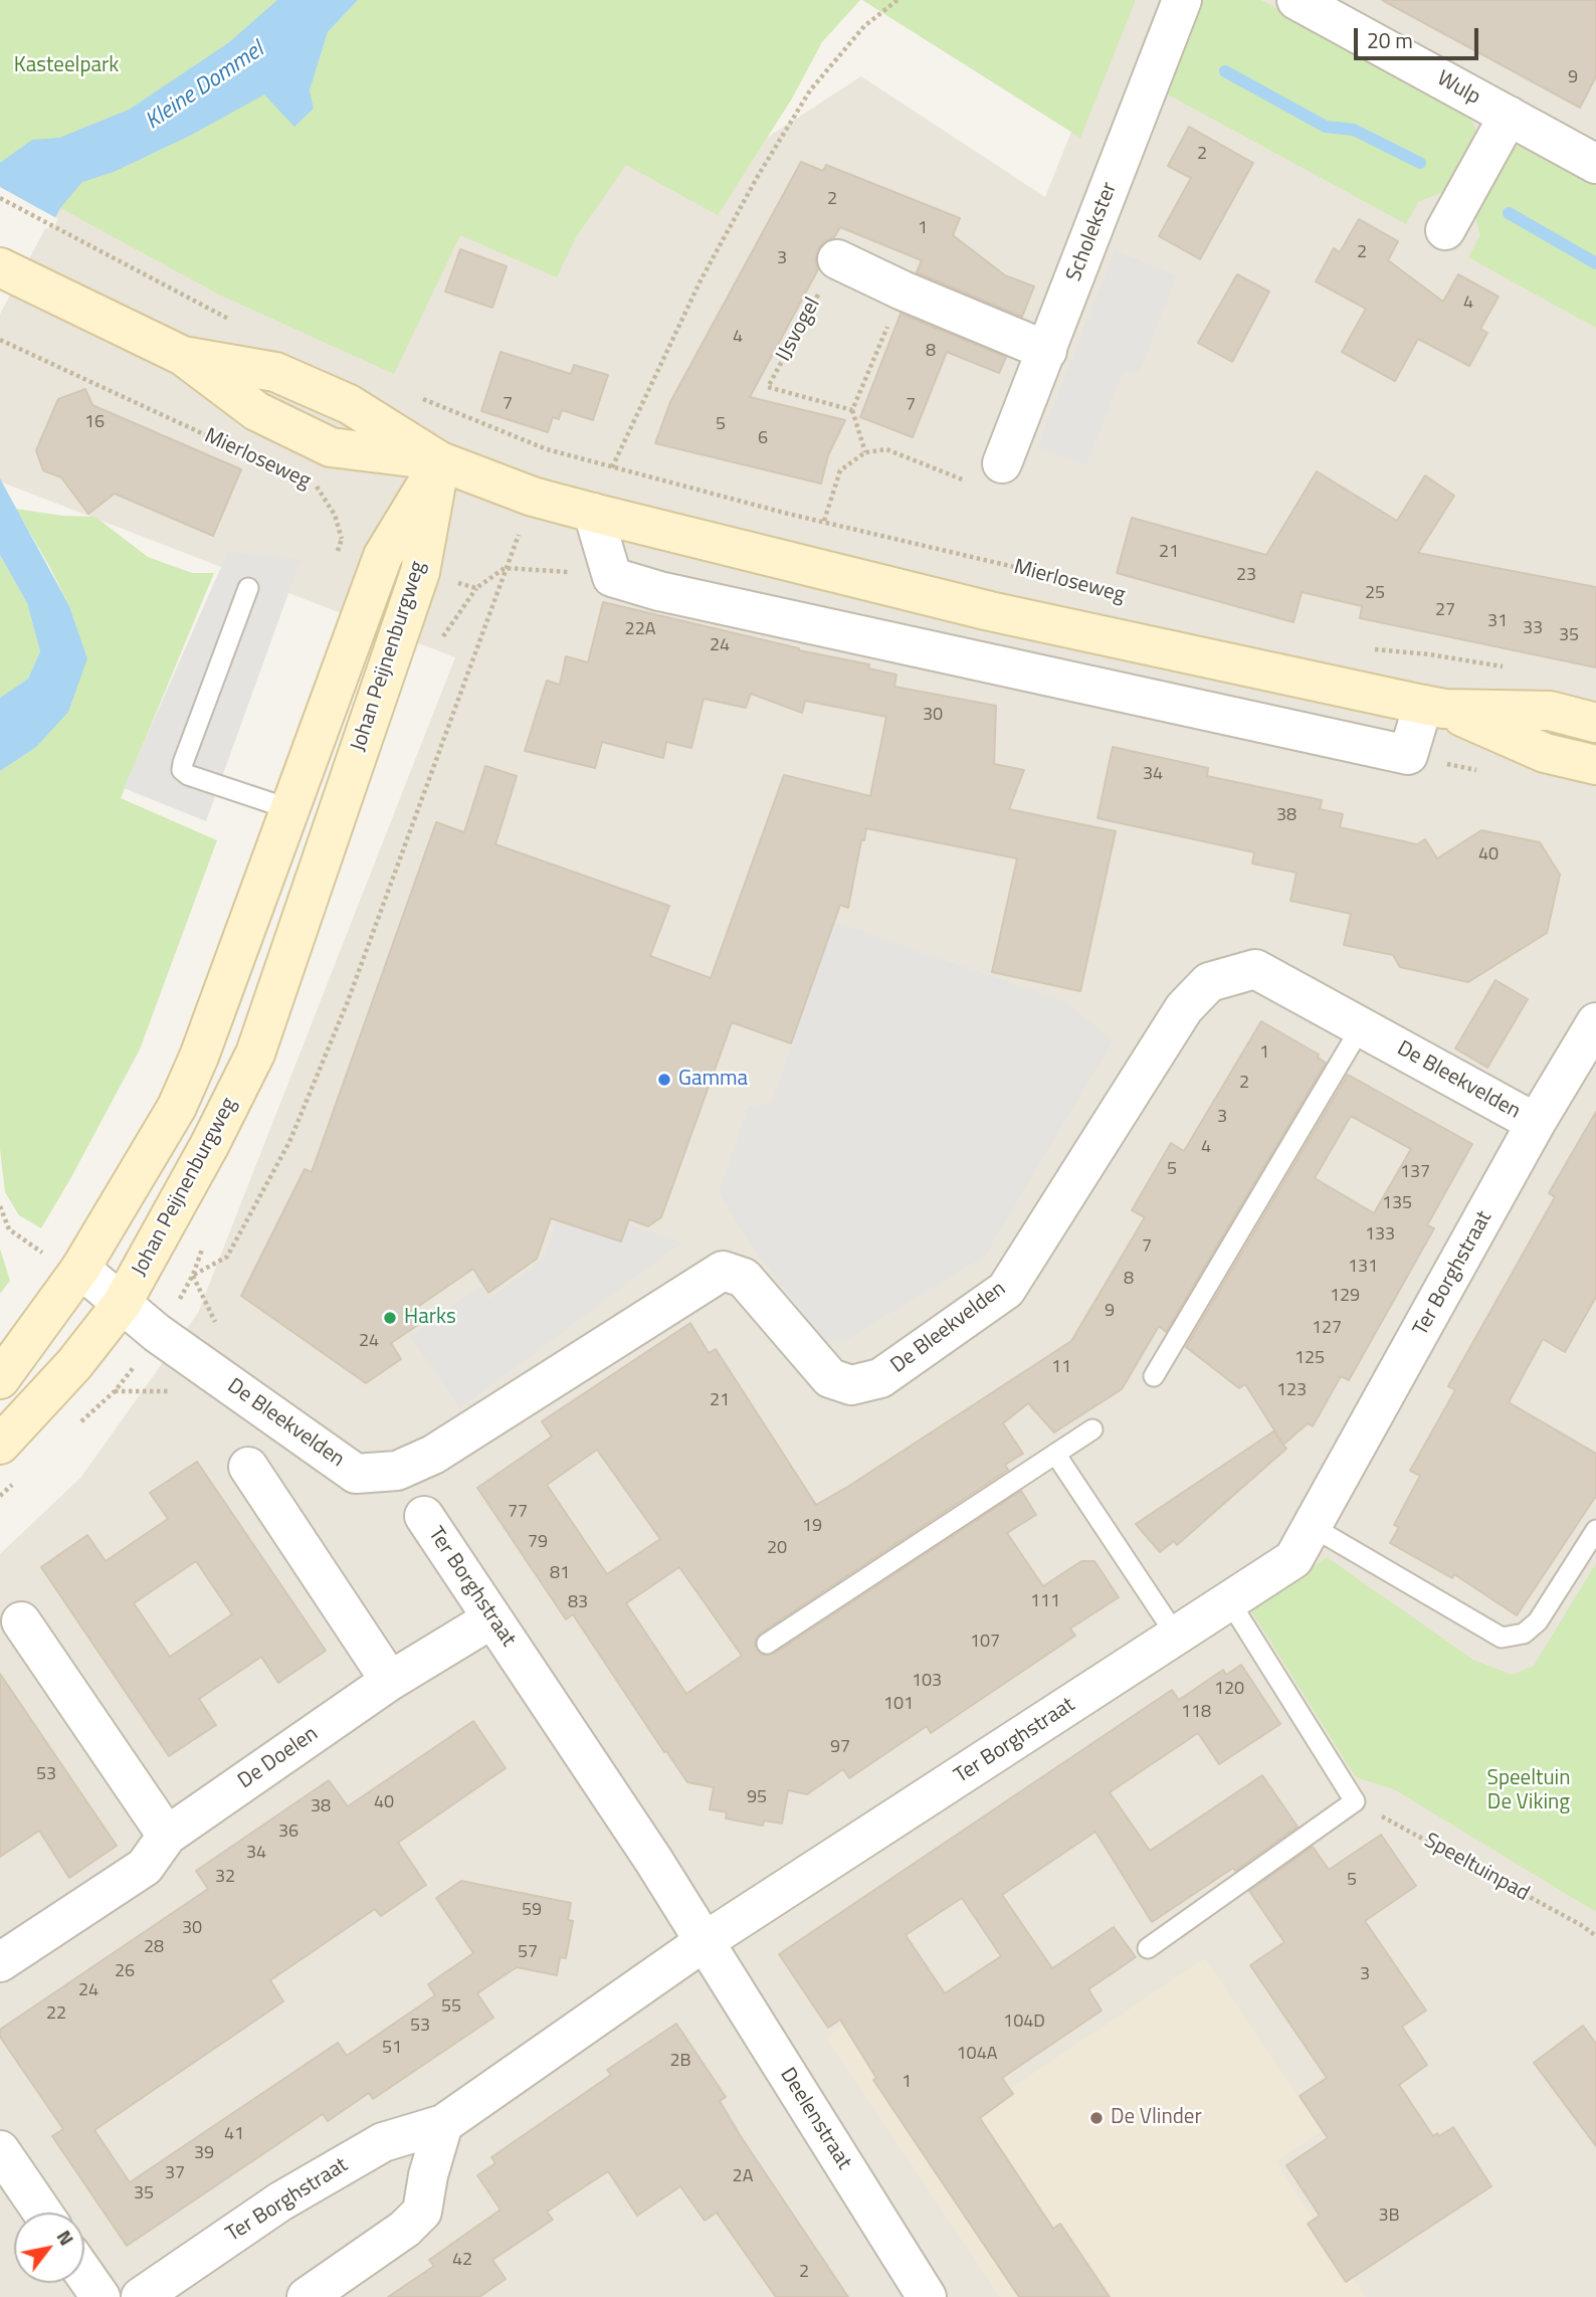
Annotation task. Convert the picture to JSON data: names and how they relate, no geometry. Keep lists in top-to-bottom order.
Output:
{
  "streets": {
    "main road": ["Mierloseweg", "Johan Peijnenburgweg"],
    "street": [
      "Wulp",
      "Scholekster",
      "De Bleekvelden",
      "Ter Borghstraat",
      "De Doelen",
      "Deelenstraat"
    ],
    "path": ["IJsvogel", "Speeltuinpad"]
  },
  "crossings": [
    ["Mierloseweg", "Johan Peijnenburgweg"],
    ["Johan Peijnenburgweg", "De Bleekvelden"],
    ["De Bleekvelden", "Ter Borghstraat"],
    ["Ter Borghstraat", "De Doelen"],
    ["Ter Borghstraat", "Deelenstraat"]
  ],
  "water": ["Kleine Dommel"],
  "parks": ["Kasteelpark", "Speeltuin De Viking"],
  "places": ["Gamma", "Harks", "De Vlinder"],
  "house_numbers": [
    "9",
    "2",
    "2",
    "1",
    "2",
    "3",
    "4",
    "4",
    "8",
    "7",
    "7",
    "16",
    "5",
    "6",
    "21",
    "23",
    "25",
    "27",
    "31",
    "33",
    "22A",
    "35",
    "24",
    "30",
    "34",
    "38",
    "40",
    "1",
    "2",
    "3",
    "4",
    "5",
    "137",
    "135",
    "133",
    "7",
    "131",
    "8",
    "129",
    "9",
    "127",
    "24",
    "125",
    "11",
    "123",
    "21",
    "77",
    "19",
    "79",
    "20",
    "81",
    "111",
    "83",
    "107",
    "103",
    "120",
    "101",
    "118",
    "97",
    "53",
    "95",
    "40",
    "38",
    "36",
    "34",
    "32",
    "5",
    "59",
    "30",
    "28",
    "57",
    "26",
    "3",
    "24",
    "55",
    "22",
    "104D",
    "53",
    "51",
    "104A",
    "2B",
    "1",
    "41",
    "39",
    "37",
    "2A",
    "35",
    "3B",
    "42",
    "2"
  ],
  "scale_bar": "20 m",
  "north": "top right"
}
